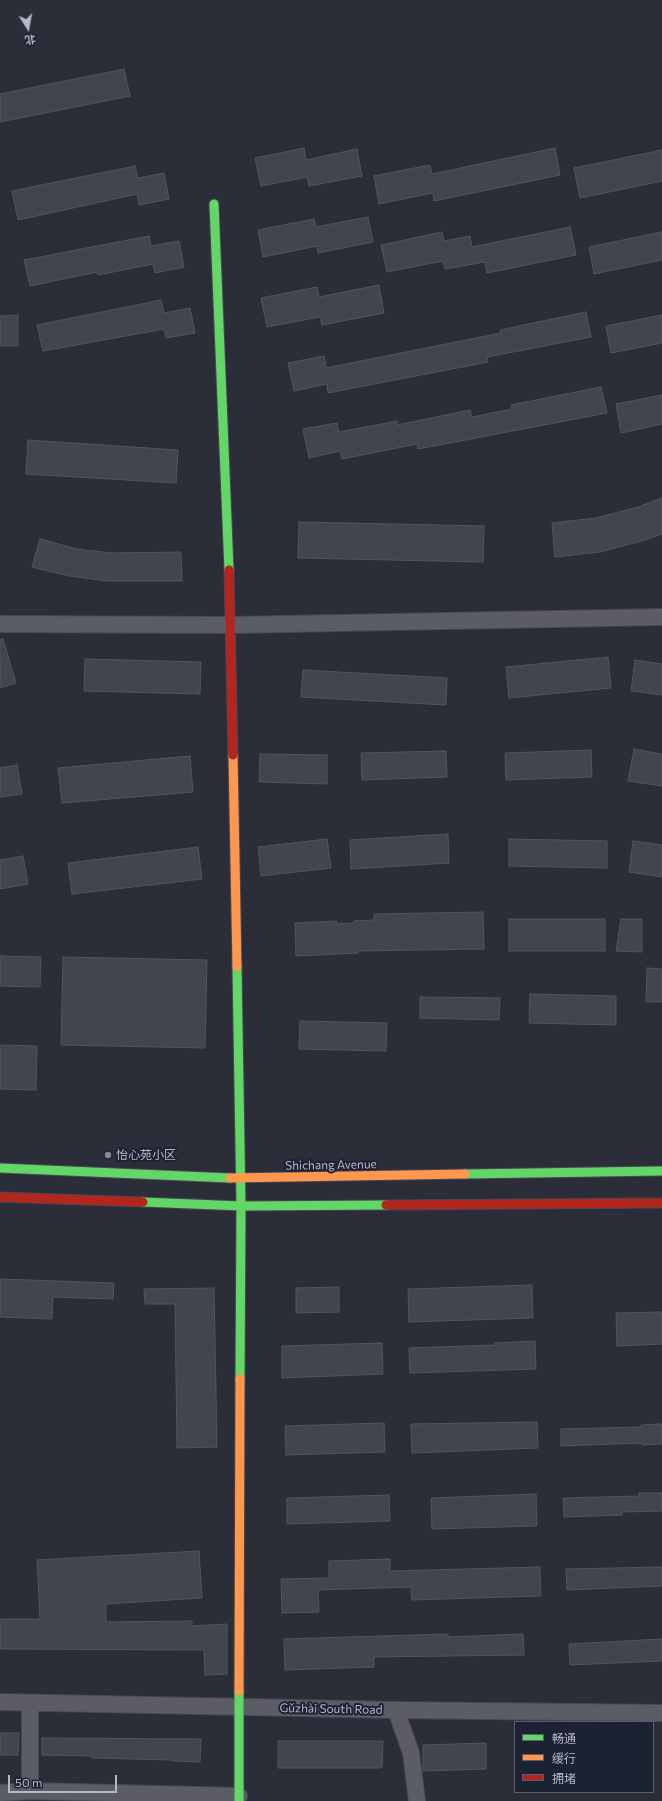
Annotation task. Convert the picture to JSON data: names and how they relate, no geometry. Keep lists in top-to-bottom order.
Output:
{
  "streets": {
    "street": ["Shichang Avenue", "Gǔzhài South Road"]
  },
  "places": ["怡心苑小区"],
  "legend": ["畅通", "缓行", "拥堵"],
  "scale_bar": "50 m",
  "north": "bottom"
}
